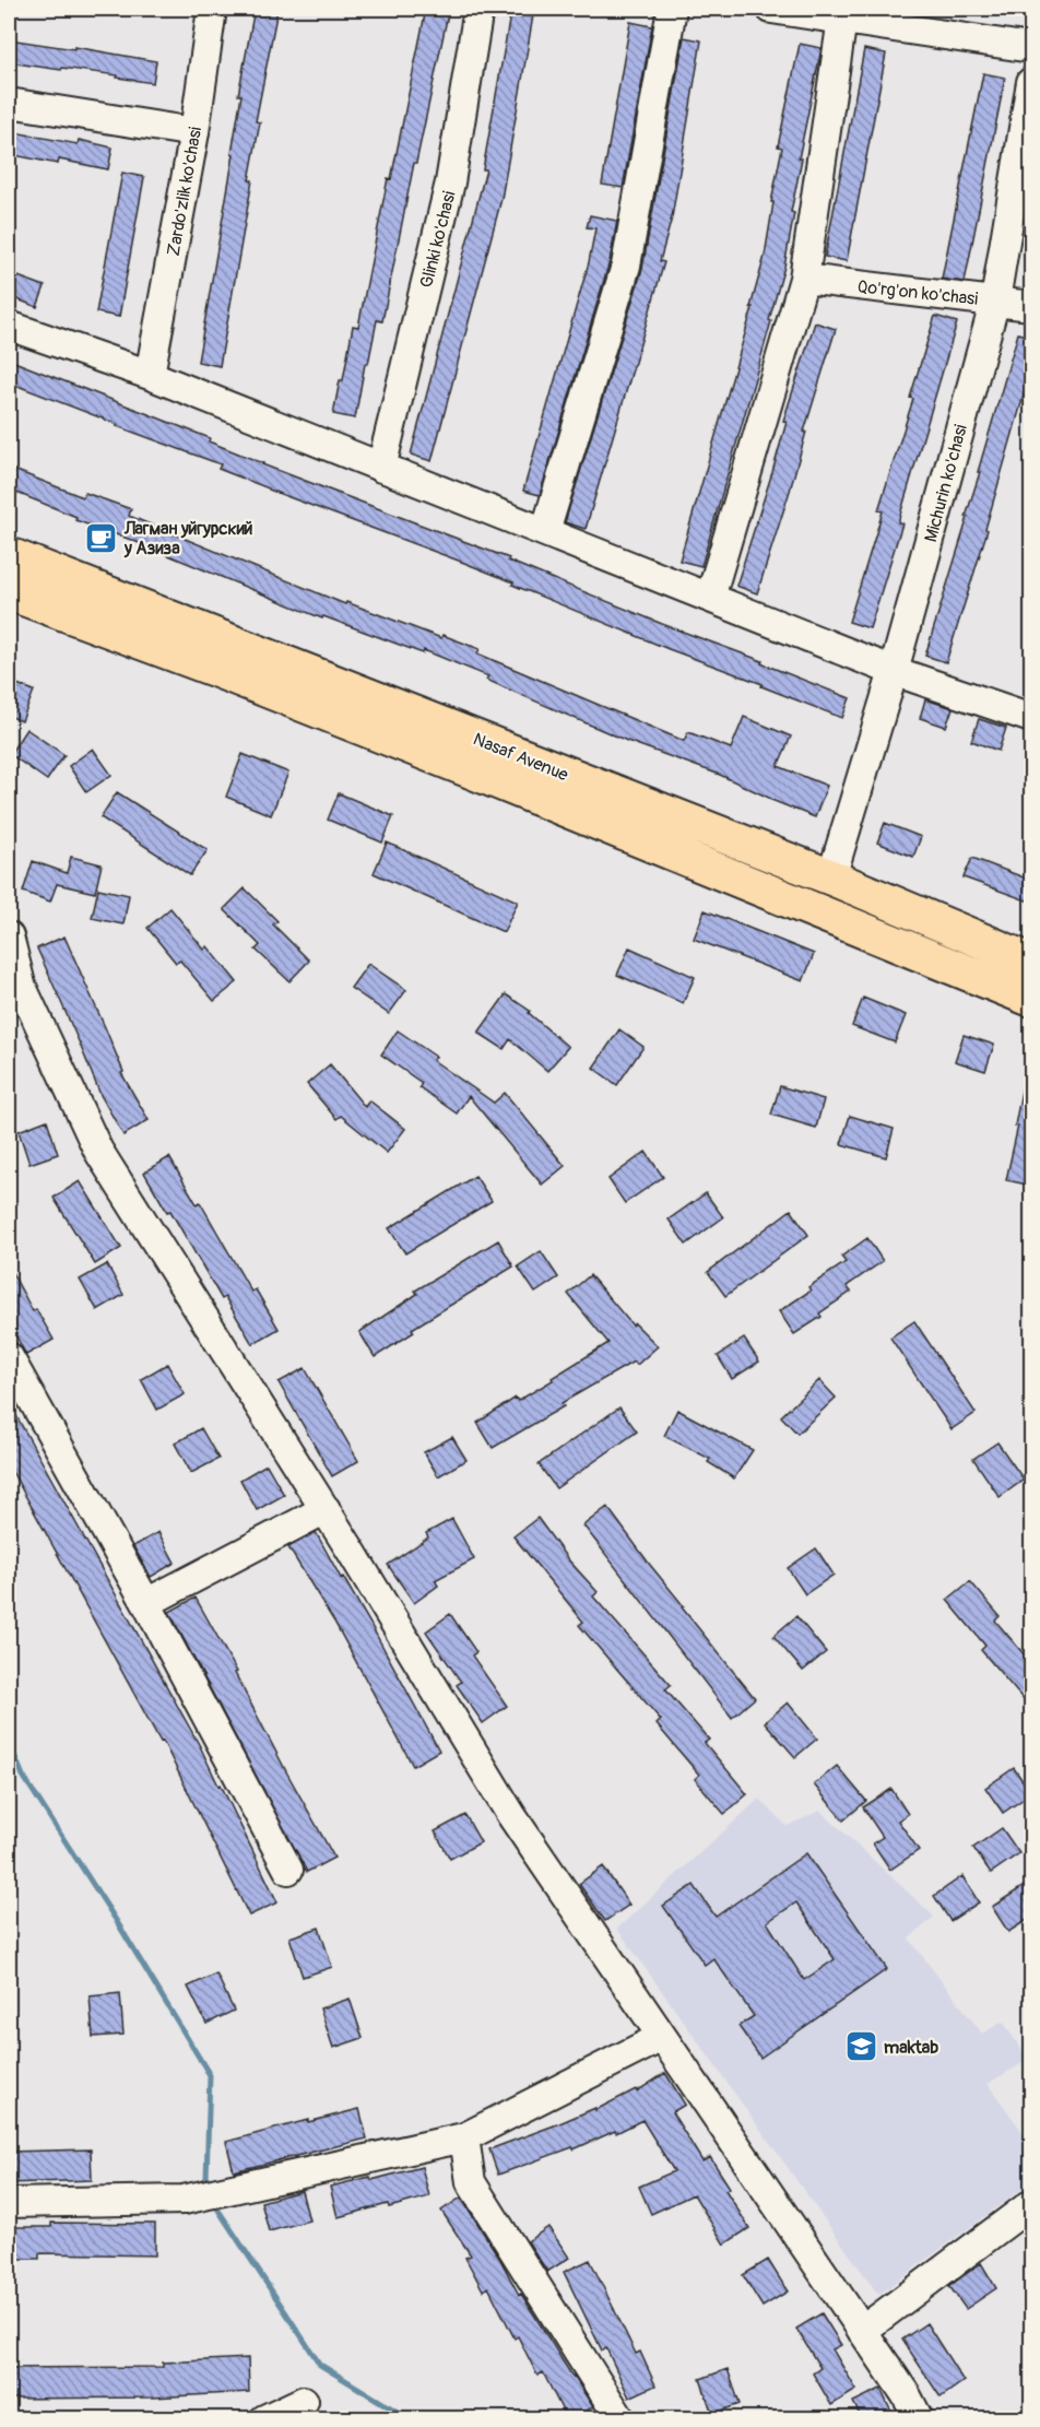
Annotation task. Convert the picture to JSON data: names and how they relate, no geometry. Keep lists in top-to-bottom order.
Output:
{
  "streets": {
    "main road": ["Nasaf Avenue"],
    "street": [
      "Zardo'zlik ko'chasi",
      "Glinki ko'chasi",
      "Qo'rg'on ko'chasi",
      "Michurin ko'chasi"
    ]
  },
  "crossings": [
    ["Qo'rg'on ko'chasi", "Michurin ko'chasi"],
    ["Michurin ko'chasi", "Nasaf Avenue"]
  ],
  "places": {
    "cafe": ["Лагман уйгурский у Азиза"],
    "school or university": ["maktab"]
  }
}
